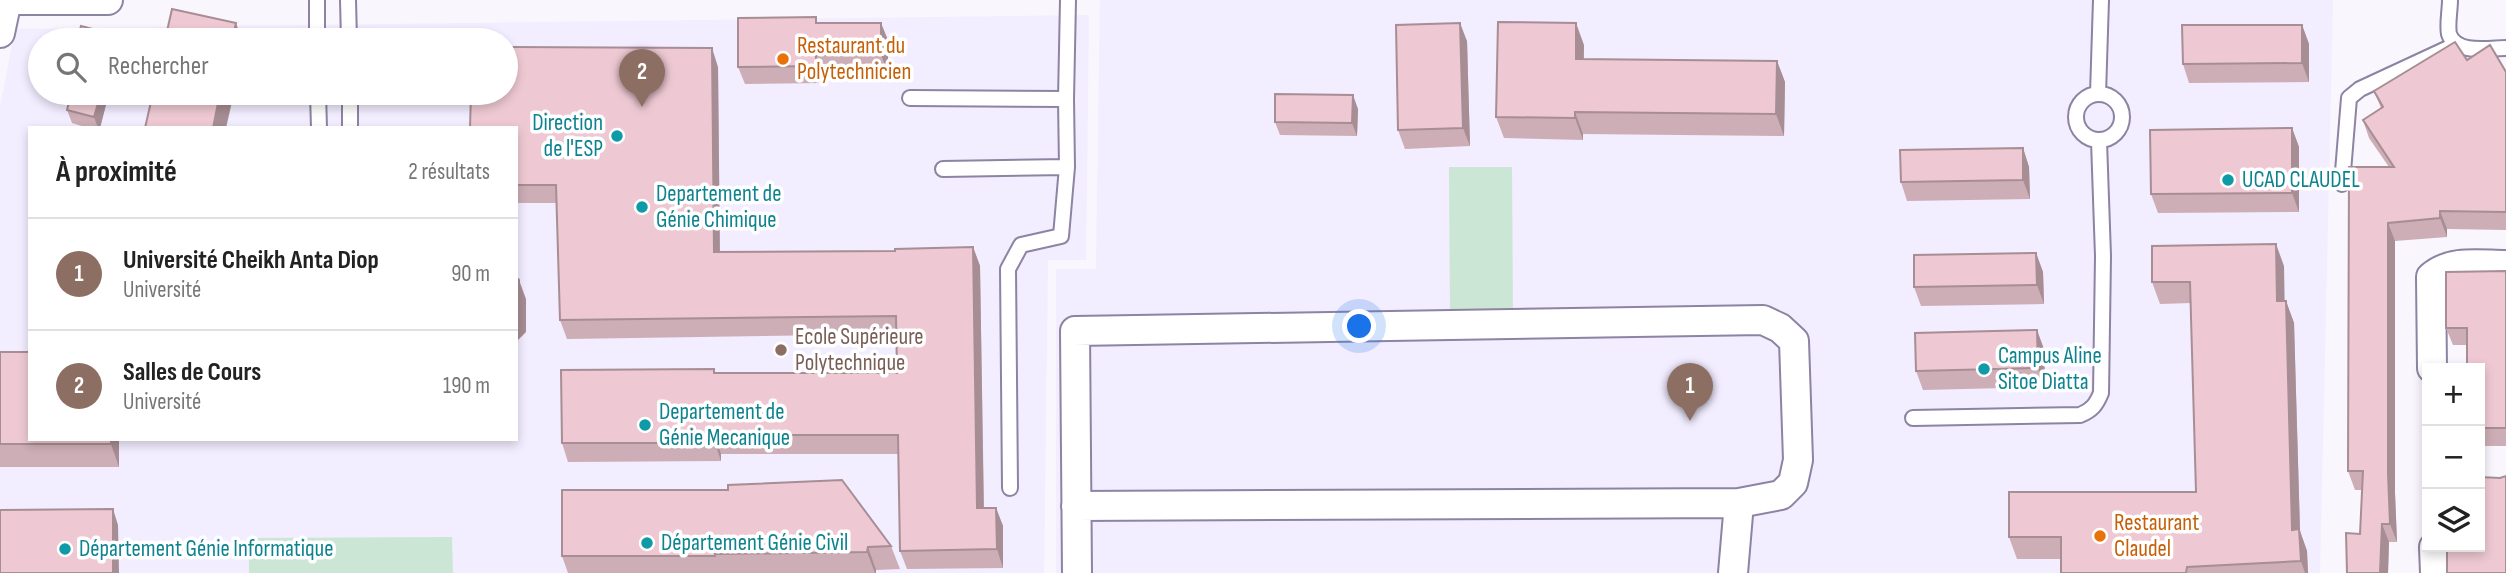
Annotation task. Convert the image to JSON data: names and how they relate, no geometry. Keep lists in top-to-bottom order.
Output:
{
  "places": [
    "Restaurant du Polytechnicien",
    "Direction de l'ESP",
    "UCAD CLAUDEL",
    "Departement de Génie Chimique",
    "Ecole Supérieure Polytechnique",
    "Campus Aline Sitoe Diatta",
    "Departement de Génie Mecanique",
    "Restaurant Claudel",
    "Département Génie Civil",
    "Département Génie Informatique"
  ],
  "page": {
    "search": "Rechercher",
    "pins": ["2", "1"],
    "heading": ["À proximité", "2 résultats"],
    "list": [
      {
        "mark": "1",
        "name": "Université Cheikh Anta Diop",
        "note": "Université",
        "value": "90 m"
      },
      {
        "mark": "2",
        "name": "Salles de Cours",
        "note": "Université",
        "value": "190 m"
      }
    ],
    "map_buttons": ["+", "−"]
  }
}
